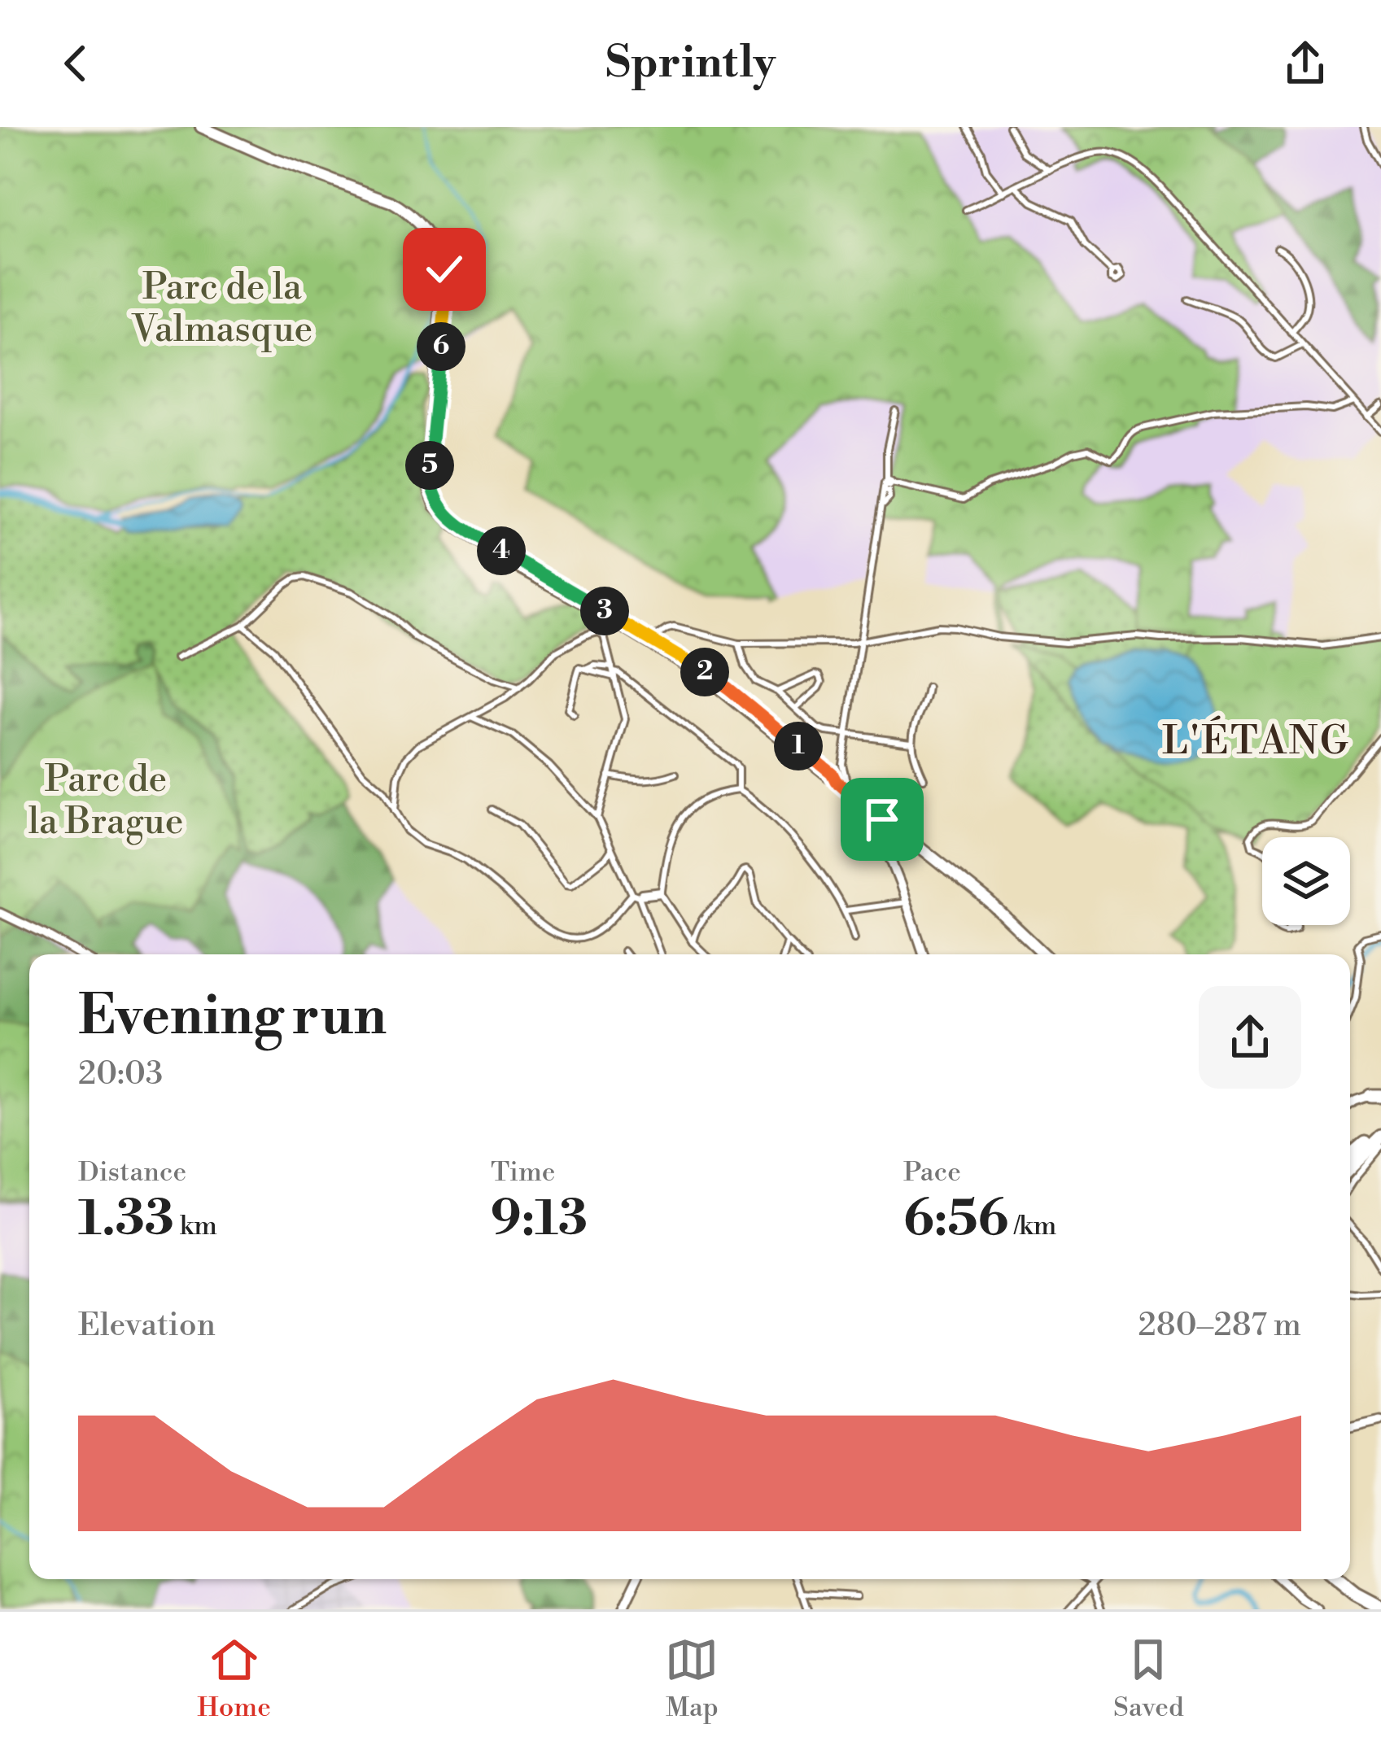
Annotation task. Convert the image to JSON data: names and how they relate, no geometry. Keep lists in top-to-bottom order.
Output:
{
  "districts": ["L'ÉTANG"],
  "parks": ["Parc de la Valmasque", "Parc de la Brague"],
  "page": {
    "header": "Sprintly",
    "pins": [
      "6",
      "5",
      "4",
      "3",
      "2",
      "1"
    ],
    "heading": ["Evening run", "20:03"],
    "stats": [
      ["Distance", "1.33 km"],
      ["Time", "9:13"],
      ["Pace", "6:56 /km"]
    ],
    "chart": ["Elevation", "280–287 m"],
    "tabs": ["Home", "Map", "Saved"]
  }
}
